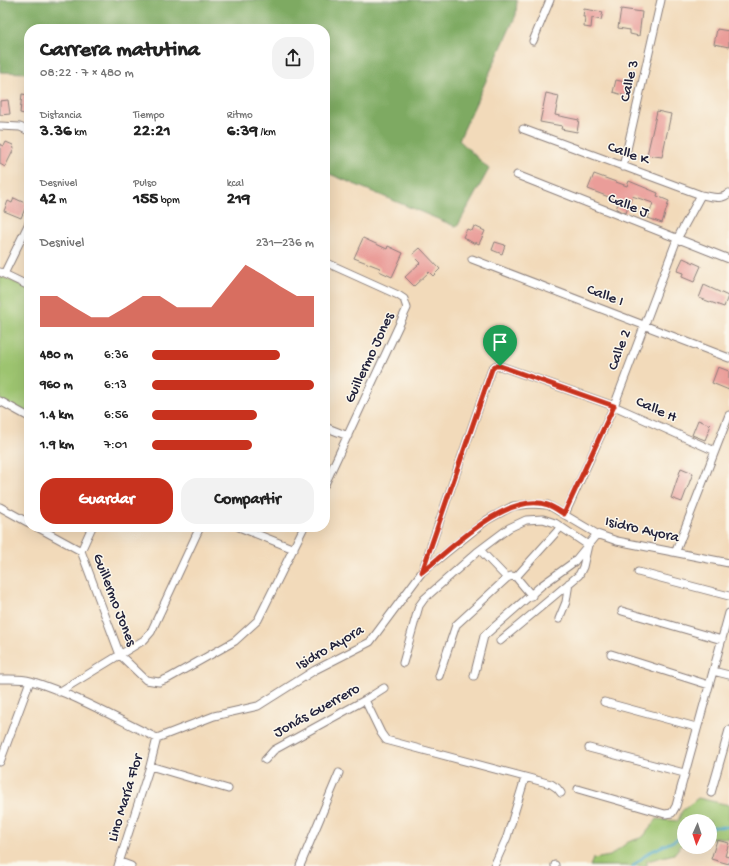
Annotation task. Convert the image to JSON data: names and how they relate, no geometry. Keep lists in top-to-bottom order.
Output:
{
  "streets": {
    "street": [
      "Calle 3",
      "Calle K",
      "Calle J",
      "Calle I",
      "Calle 2",
      "Guillermo Jones",
      "Calle H",
      "Isidro Ayora",
      "Jonás Guerrero",
      "Lino María Flor"
    ]
  },
  "crossings": [
    ["Calle 3", "Calle K"],
    ["Calle K", "Calle 2"],
    ["Calle J", "Calle 2"],
    ["Calle I", "Calle 2"],
    ["Calle 2", "Calle H"],
    ["Calle 2", "Isidro Ayora"],
    ["Calle H", "Isidro Ayora"],
    ["Isidro Ayora", "Lino María Flor"]
  ],
  "north": "bottom",
  "page": {
    "heading": ["Carrera matutina", "08:22 · 7 × 480 m"],
    "stats": [
      ["Distancia", "3.36 km"],
      ["Tiempo", "22:21"],
      ["Ritmo", "6:39 /km"],
      ["Desnivel", "42 m"],
      ["Pulso", "155 bpm"],
      ["kcal", "219"]
    ],
    "chart": ["Desnivel", "231–236 m"],
    "list": [
      {
        "name": "480 m",
        "note": "6:36"
      },
      {
        "name": "960 m",
        "note": "6:13"
      },
      {
        "name": "1.4 km",
        "note": "6:56"
      },
      {
        "name": "1.9 km",
        "note": "7:01"
      }
    ],
    "buttons": ["Guardar", "Compartir"]
  }
}
